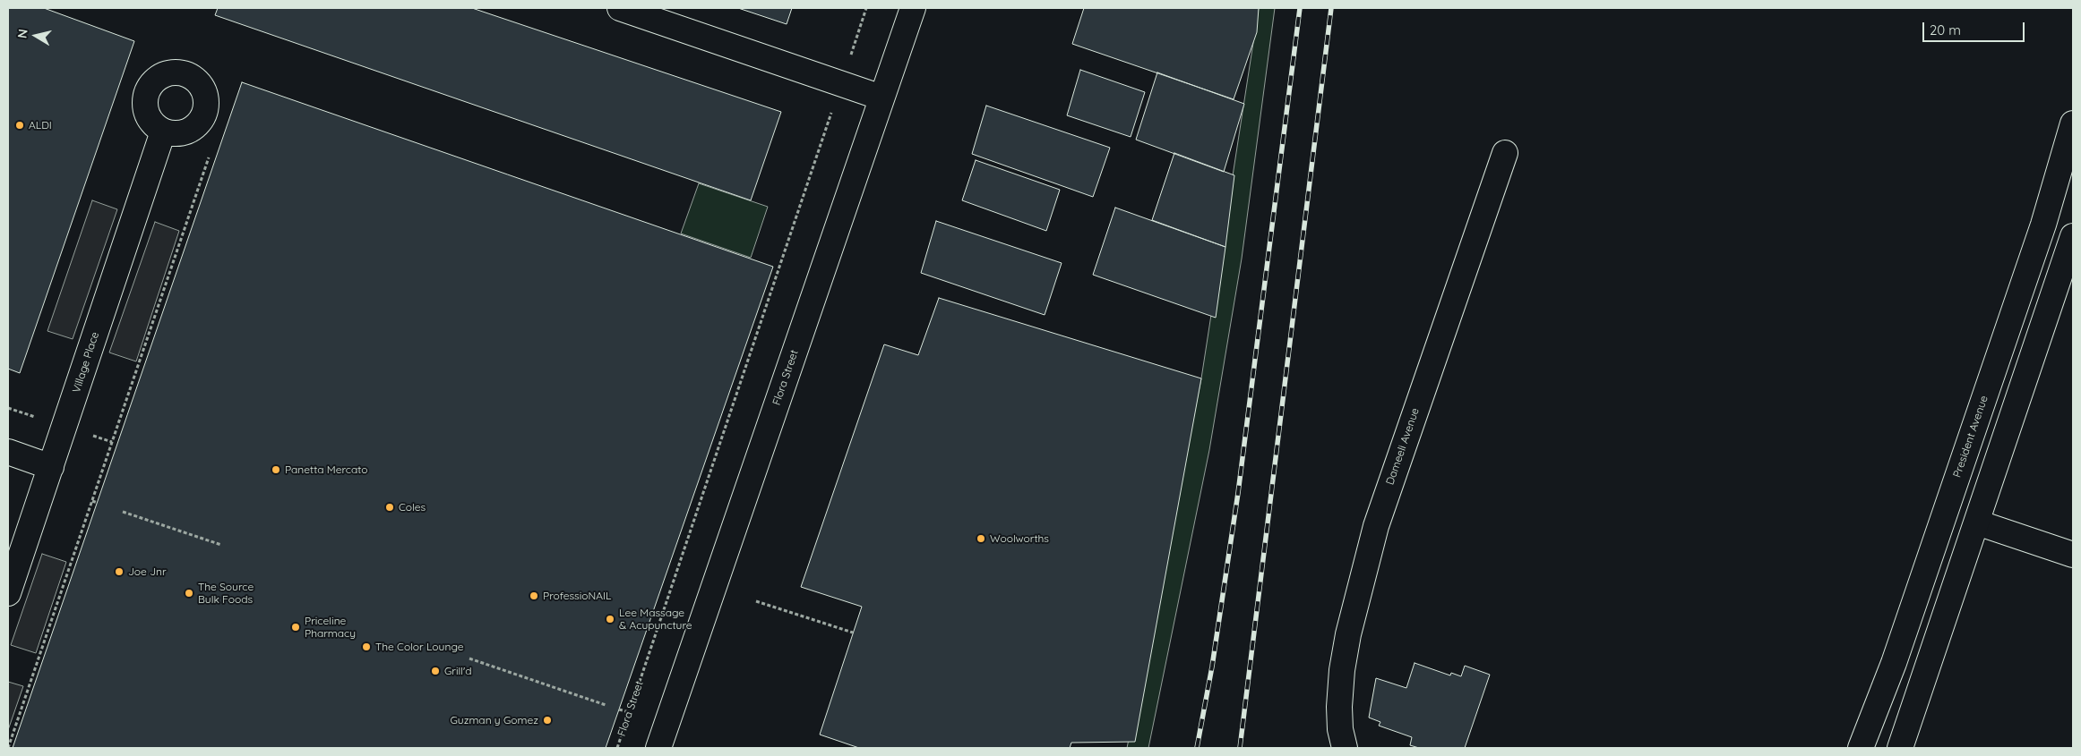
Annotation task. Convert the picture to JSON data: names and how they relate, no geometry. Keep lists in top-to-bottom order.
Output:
{
  "streets": {
    "street": [
      "Village Place",
      "Flora Street",
      "President Avenue",
      "Dameeli Avenue"
    ]
  },
  "places": [
    "ALDI",
    "Panetta Mercato",
    "Coles",
    "Woolworths",
    "Joe Jnr",
    "The Source Bulk Foods",
    "ProfessioNAIL",
    "Lee Massage & Acupuncture",
    "Priceline Pharmacy",
    "The Color Lounge",
    "Grill'd",
    "Guzman y Gomez"
  ],
  "scale_bar": "20 m",
  "north": "left"
}
